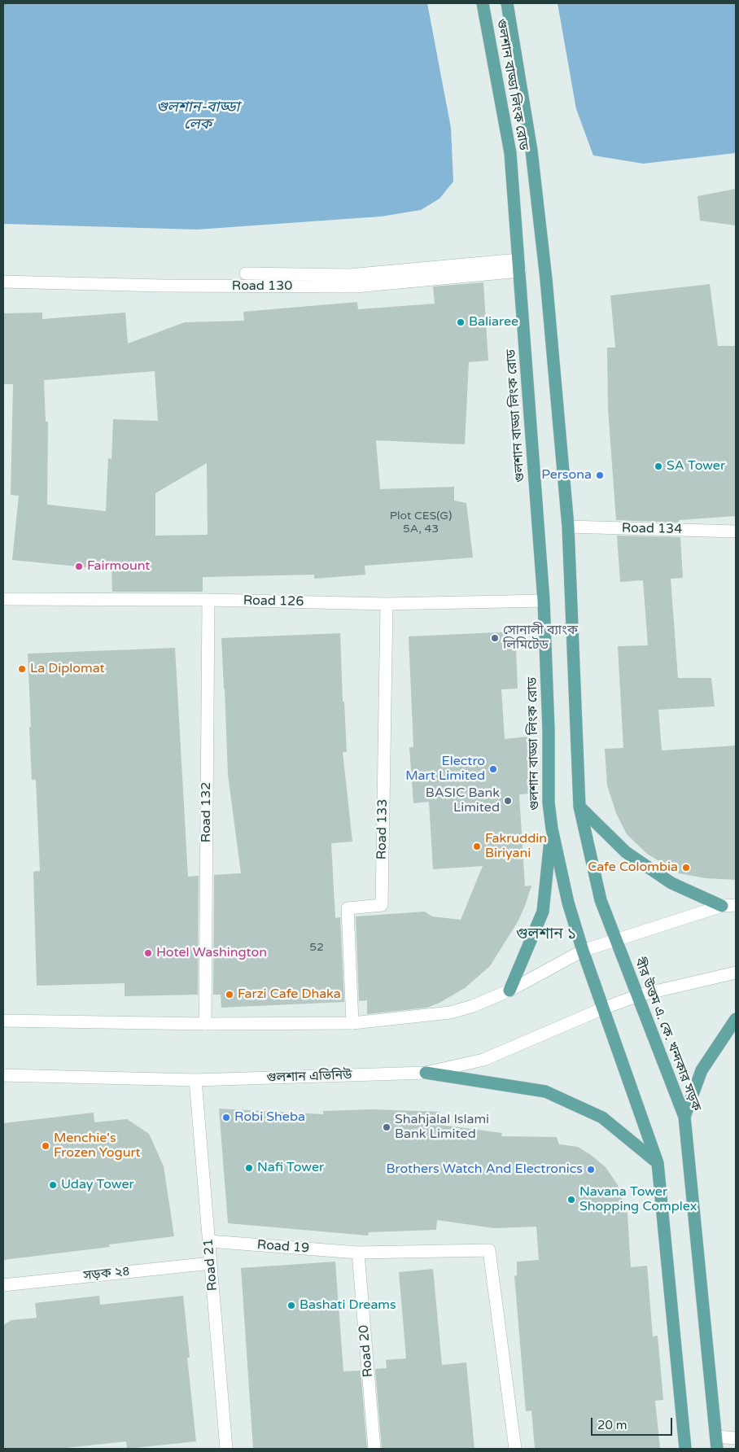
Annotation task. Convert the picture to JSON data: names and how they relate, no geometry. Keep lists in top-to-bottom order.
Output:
{
  "streets": {
    "main road": ["গুলশান বাড্ডা লিংক রোড", "বীর উত্তম এ. কে. খন্দকার সড়ক"],
    "street": [
      "Road 130",
      "Road 134",
      "Road 126",
      "Road 132",
      "Road 133",
      "গুলশান এভিনিউ",
      "Road 19",
      "Road 21",
      "সড়ক ২৪",
      "Road 20"
    ]
  },
  "crossings": [
    ["গুলশান বাড্ডা লিংক রোড", "Road 130"],
    ["গুলশান বাড্ডা লিংক রোড", "Road 134"],
    ["গুলশান বাড্ডা লিংক রোড", "Road 126"],
    ["গুলশান বাড্ডা লিংক রোড", "বীর উত্তম এ. কে. খন্দকার সড়ক"],
    ["Road 126", "Road 132"],
    ["Road 126", "Road 133"],
    ["বীর উত্তম এ. কে. খন্দকার সড়ক", "গুলশান এভিনিউ"],
    ["গুলশান এভিনিউ", "Road 21"],
    ["Road 19", "Road 21"],
    ["Road 19", "Road 20"],
    ["Road 21", "সড়ক ২৪"]
  ],
  "districts": ["গুলশান ১"],
  "water": ["গুলশান-বাড্ডা লেক"],
  "places": [
    "Baliaree",
    "SA Tower",
    "Persona",
    "Fairmount",
    "সোনালী ব্যাংক লিমিটেড",
    "La Diplomat",
    "Electro Mart Limited",
    "BASIC Bank Limited",
    "Fakruddin Biriyani",
    "Cafe Colombia",
    "Hotel Washington",
    "Farzi Cafe Dhaka",
    "Robi Sheba",
    "Shahjalal Islami Bank Limited",
    "Menchie's Frozen Yogurt",
    "Nafi Tower",
    "Brothers Watch And Electronics",
    "Uday Tower",
    "Navana Tower Shopping Complex",
    "Bashati Dreams"
  ],
  "house_numbers": ["Plot CES(G) 5A, 43", "52"],
  "scale_bar": "20 m"
}
